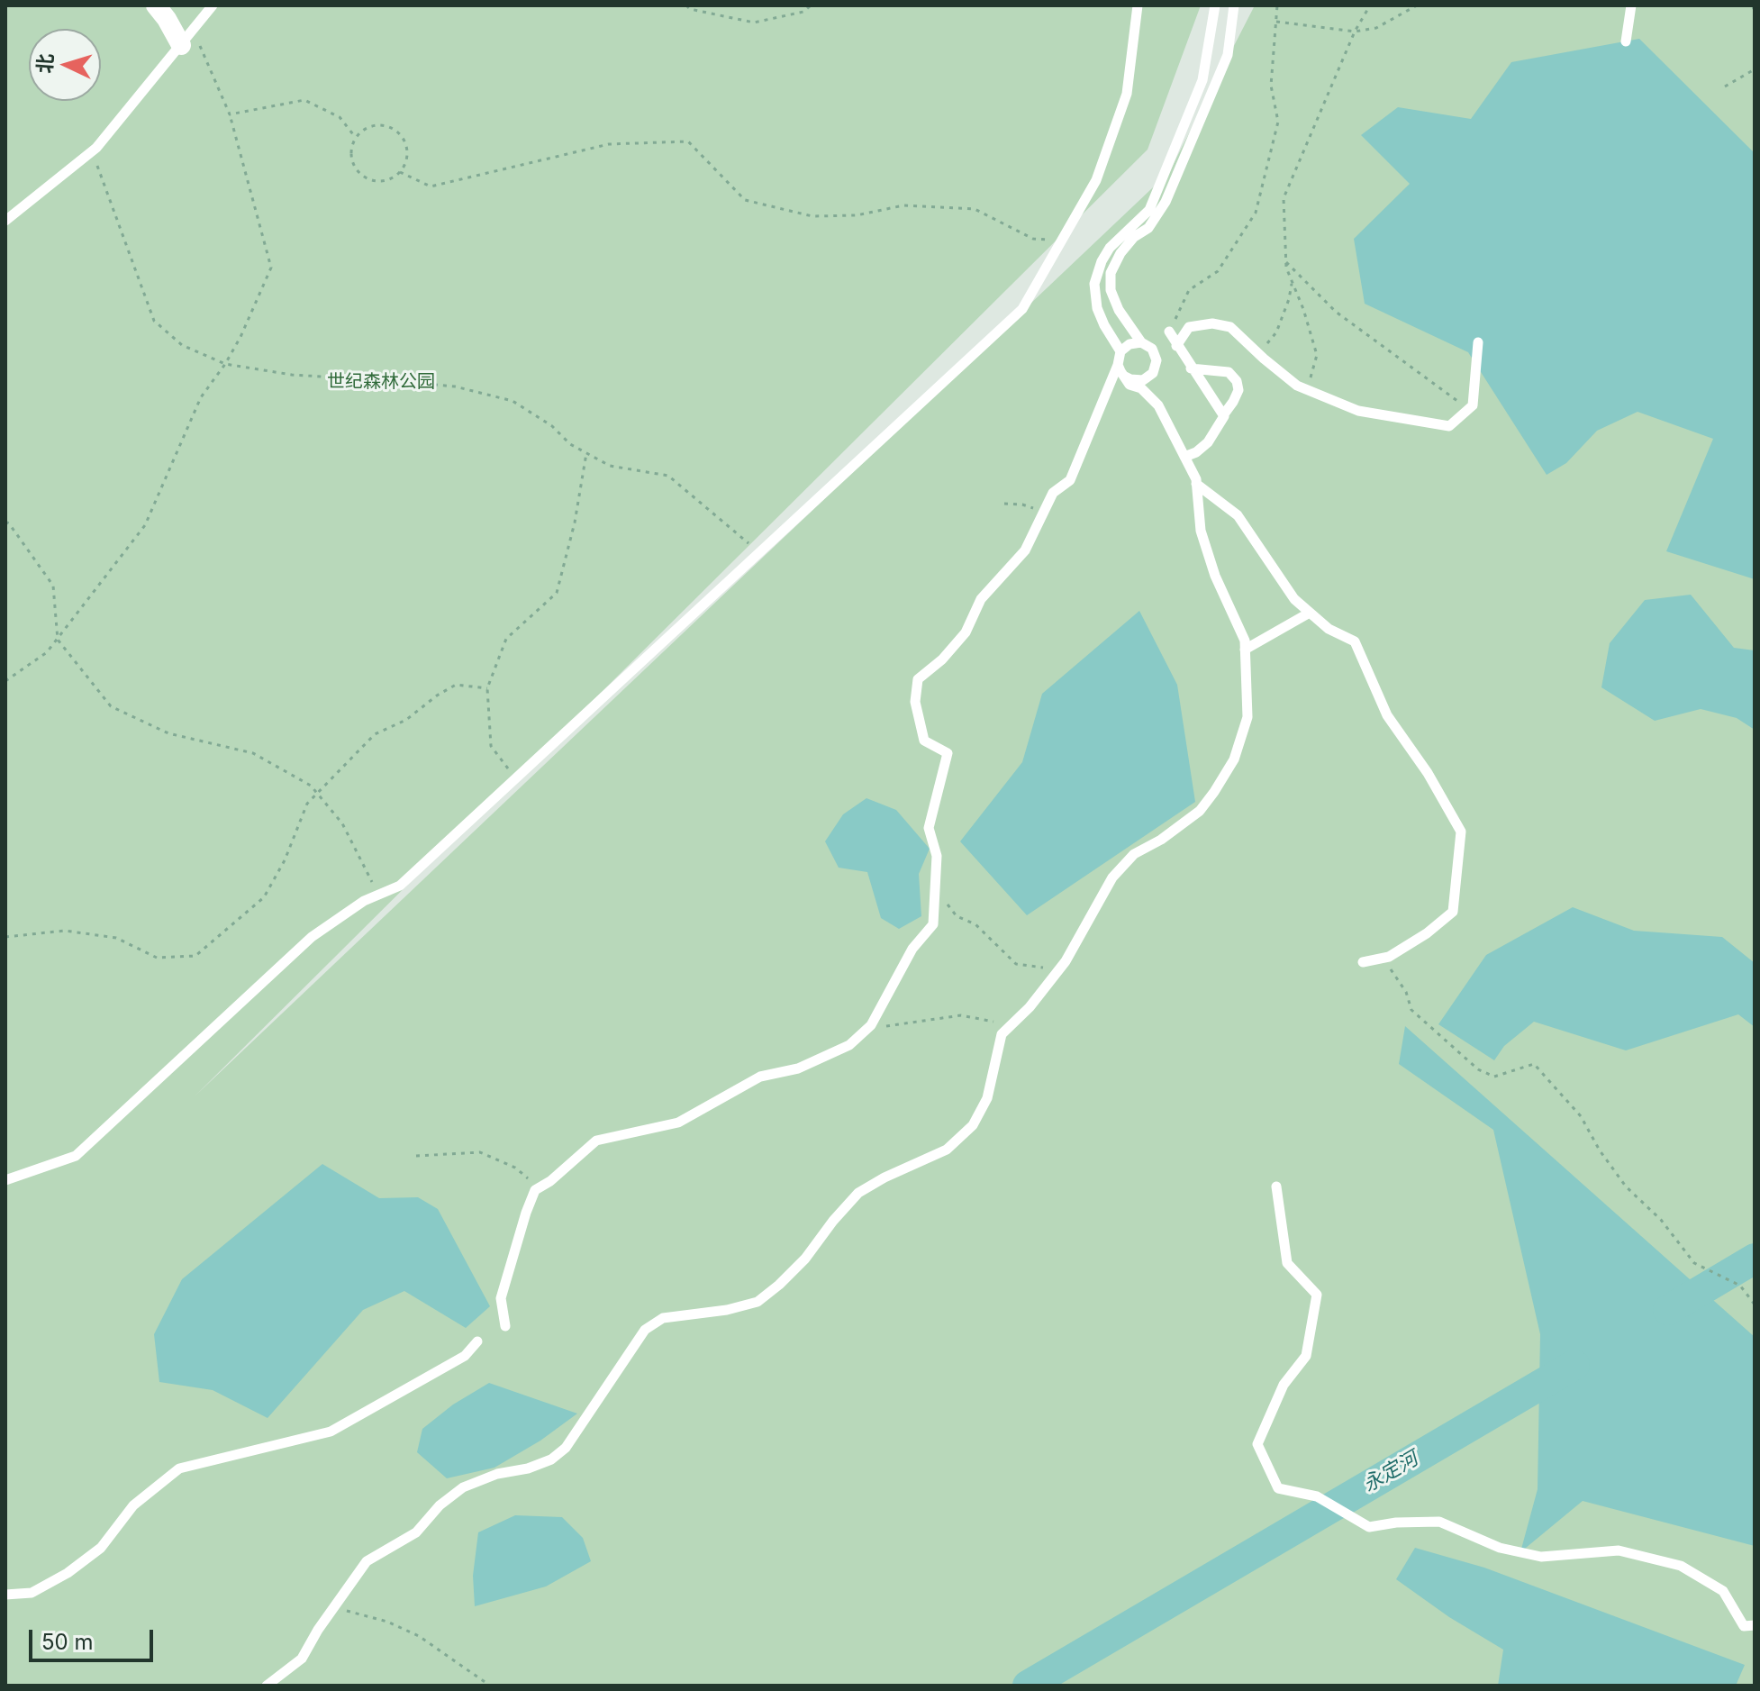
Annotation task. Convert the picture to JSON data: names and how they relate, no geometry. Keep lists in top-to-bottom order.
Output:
{
  "water": ["永定河"],
  "parks": ["世纪森林公园"],
  "scale_bar": "50 m",
  "north": "left"
}
